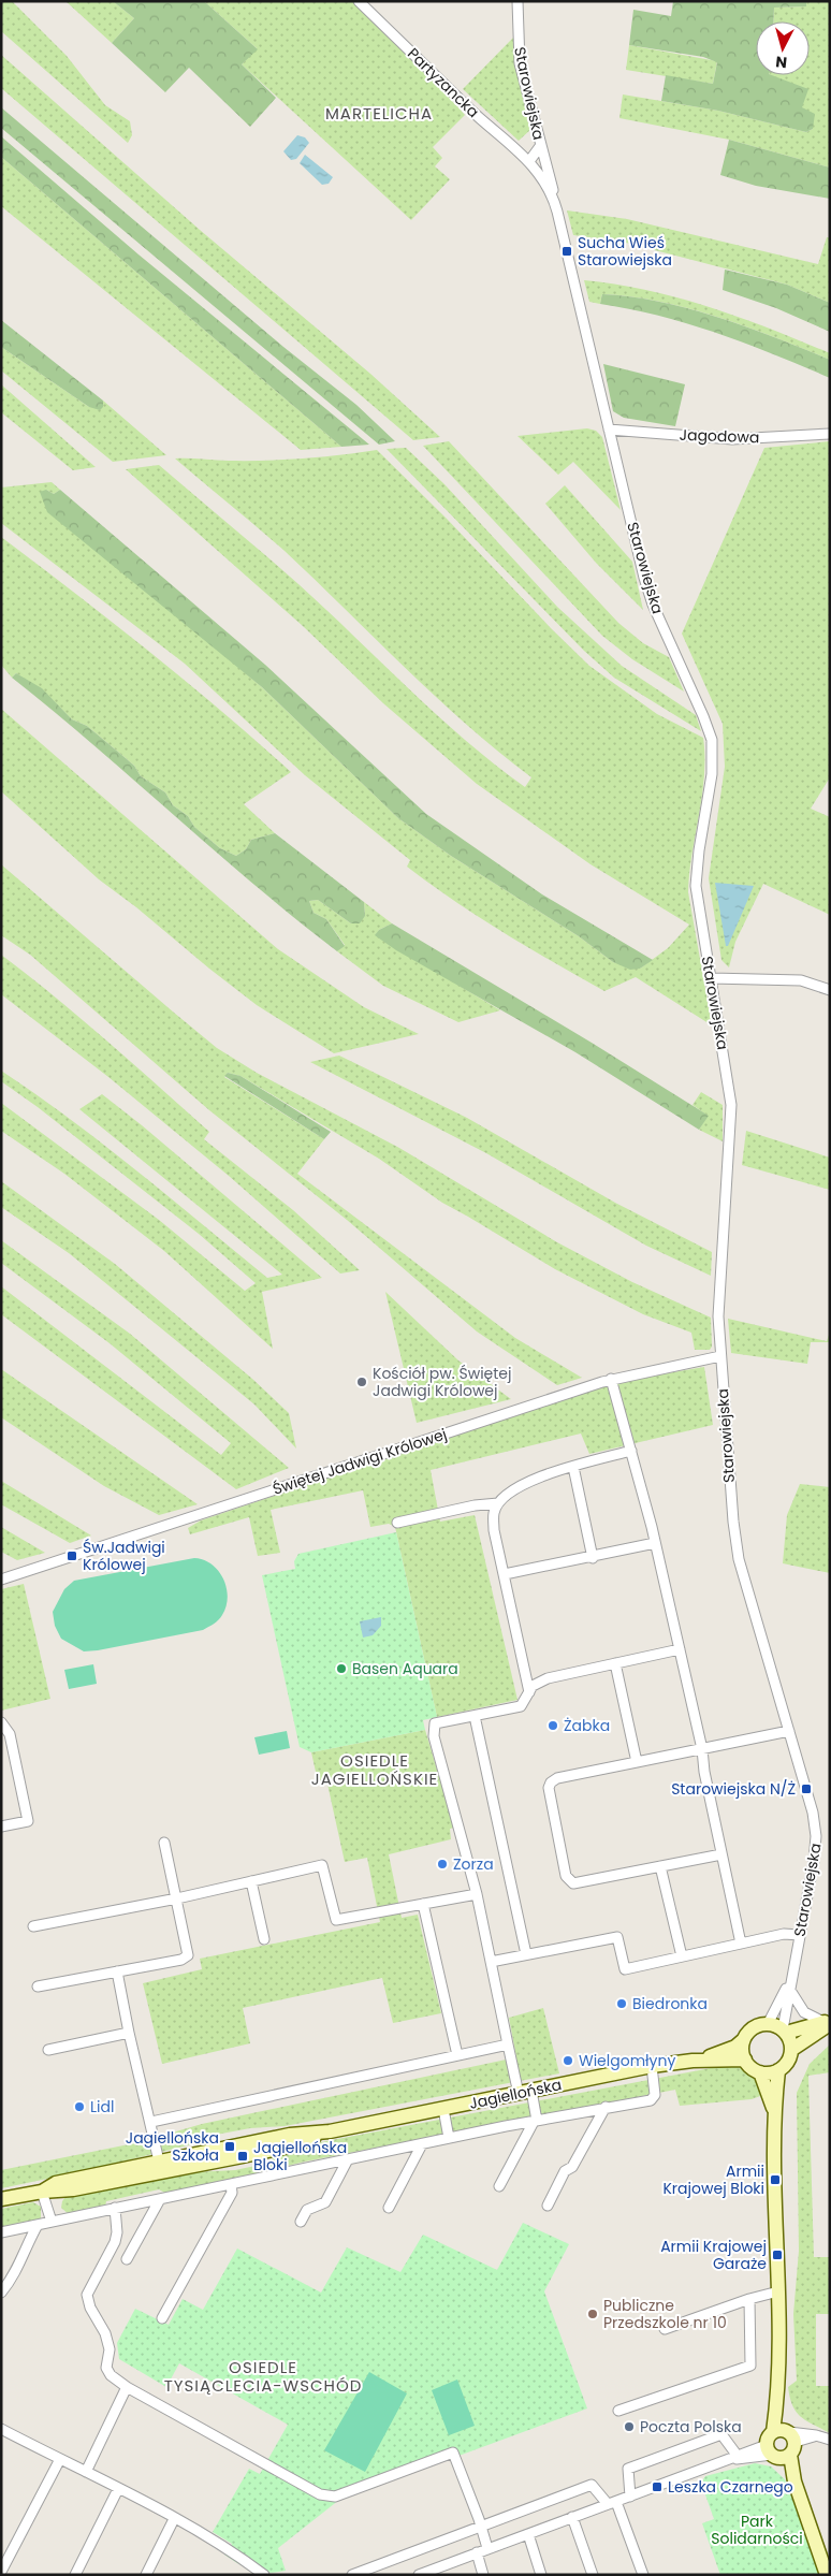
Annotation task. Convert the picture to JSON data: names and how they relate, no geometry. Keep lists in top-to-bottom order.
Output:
{
  "streets": {
    "street": [
      "Partyzancka",
      "Starowiejska",
      "Jagodowa",
      "Świętej Jadwigi Królowej",
      "Jagiellońska"
    ]
  },
  "crossings": [
    ["Partyzancka", "Starowiejska"],
    ["Starowiejska", "Jagodowa"],
    ["Starowiejska", "Świętej Jadwigi Królowej"],
    ["Starowiejska", "Jagiellońska"]
  ],
  "districts": ["MARTELICHA", "OSIEDLE JAGIELLOŃSKIE", "OSIEDLE TYSIĄCLECIA-WSCHÓD"],
  "parks": ["Park Solidarności"],
  "places": {
    "transit": [
      "Sucha Wieś Starowiejska",
      "Św.Jadwigi Królowej",
      "Starowiejska N/Ż",
      "Jagiellońska Szkoła",
      "Jagiellońska Bloki",
      "Armii Krajowej Bloki",
      "Armii Krajowej Garaże",
      "Leszka Czarnego"
    ],
    "other": [
      "Kościół pw. Świętej Jadwigi Królowej",
      "Basen Aquara",
      "Żabka",
      "Zorza",
      "Biedronka",
      "Wielgomłyny",
      "Lidl",
      "Publiczne Przedszkole nr 10",
      "Poczta Polska"
    ]
  },
  "north": "bottom"
}
